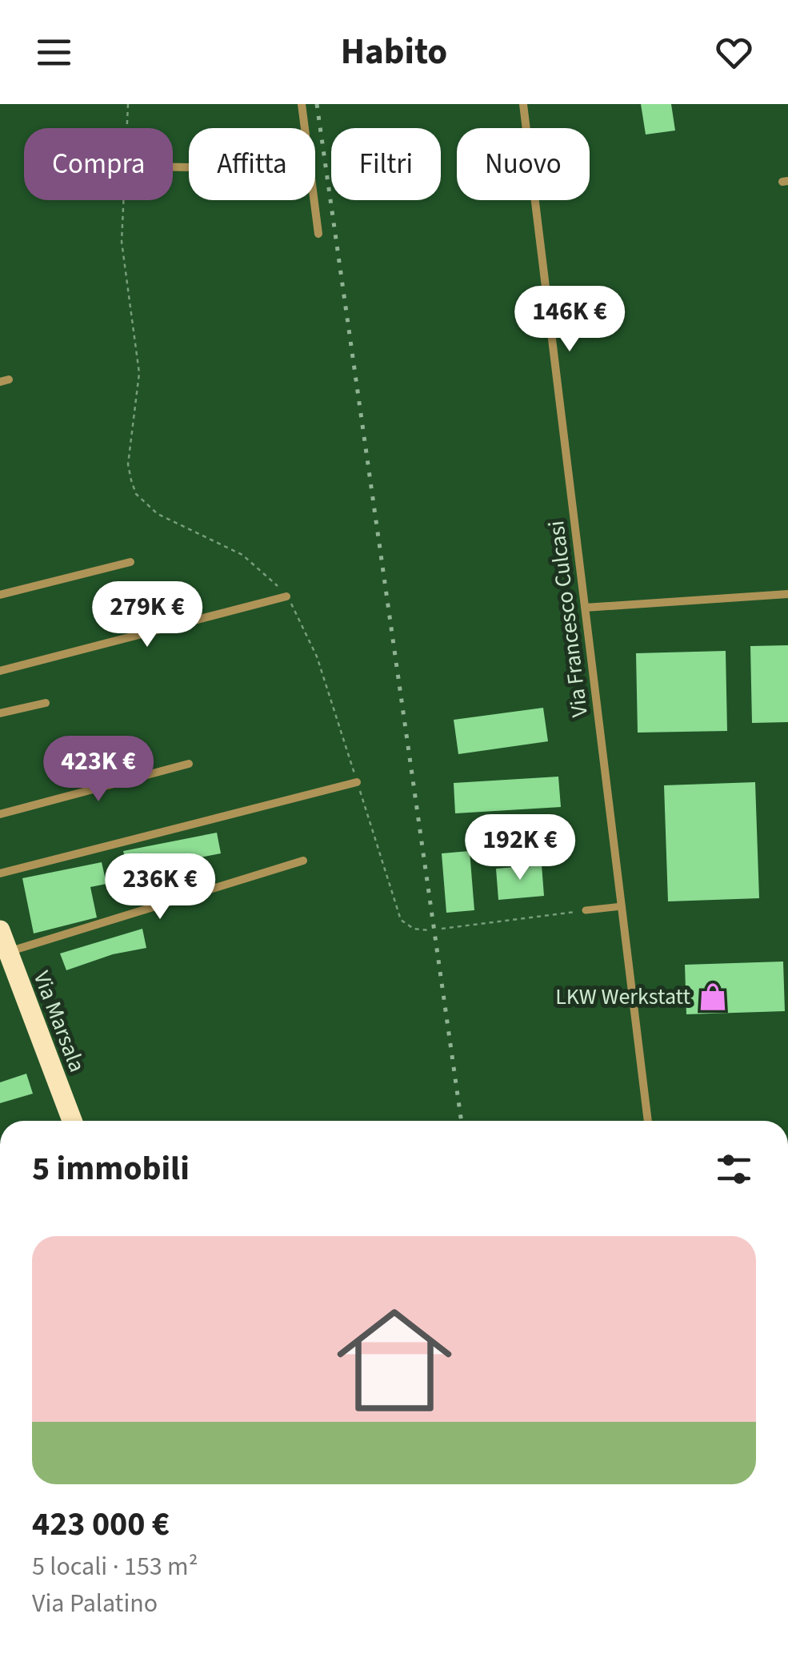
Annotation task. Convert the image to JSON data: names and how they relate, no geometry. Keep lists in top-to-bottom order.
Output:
{
  "streets": {
    "main road": ["Via Marsala"],
    "street": ["Via Francesco Culcasi"]
  },
  "places": {
    "shop": ["LKW Werkstatt"]
  },
  "page": {
    "header": "Habito",
    "chip": [
      "Compra",
      "Affitta",
      "Filtri",
      "Nuovo"
    ],
    "price": [
      "146K €",
      "279K €",
      "423K €",
      "192K €",
      "236K €"
    ],
    "heading": "5 immobili",
    "list": [
      {
        "name": "423 000 €",
        "note": "5 locali · 153 m² · Via Palatino"
      }
    ]
  }
}
